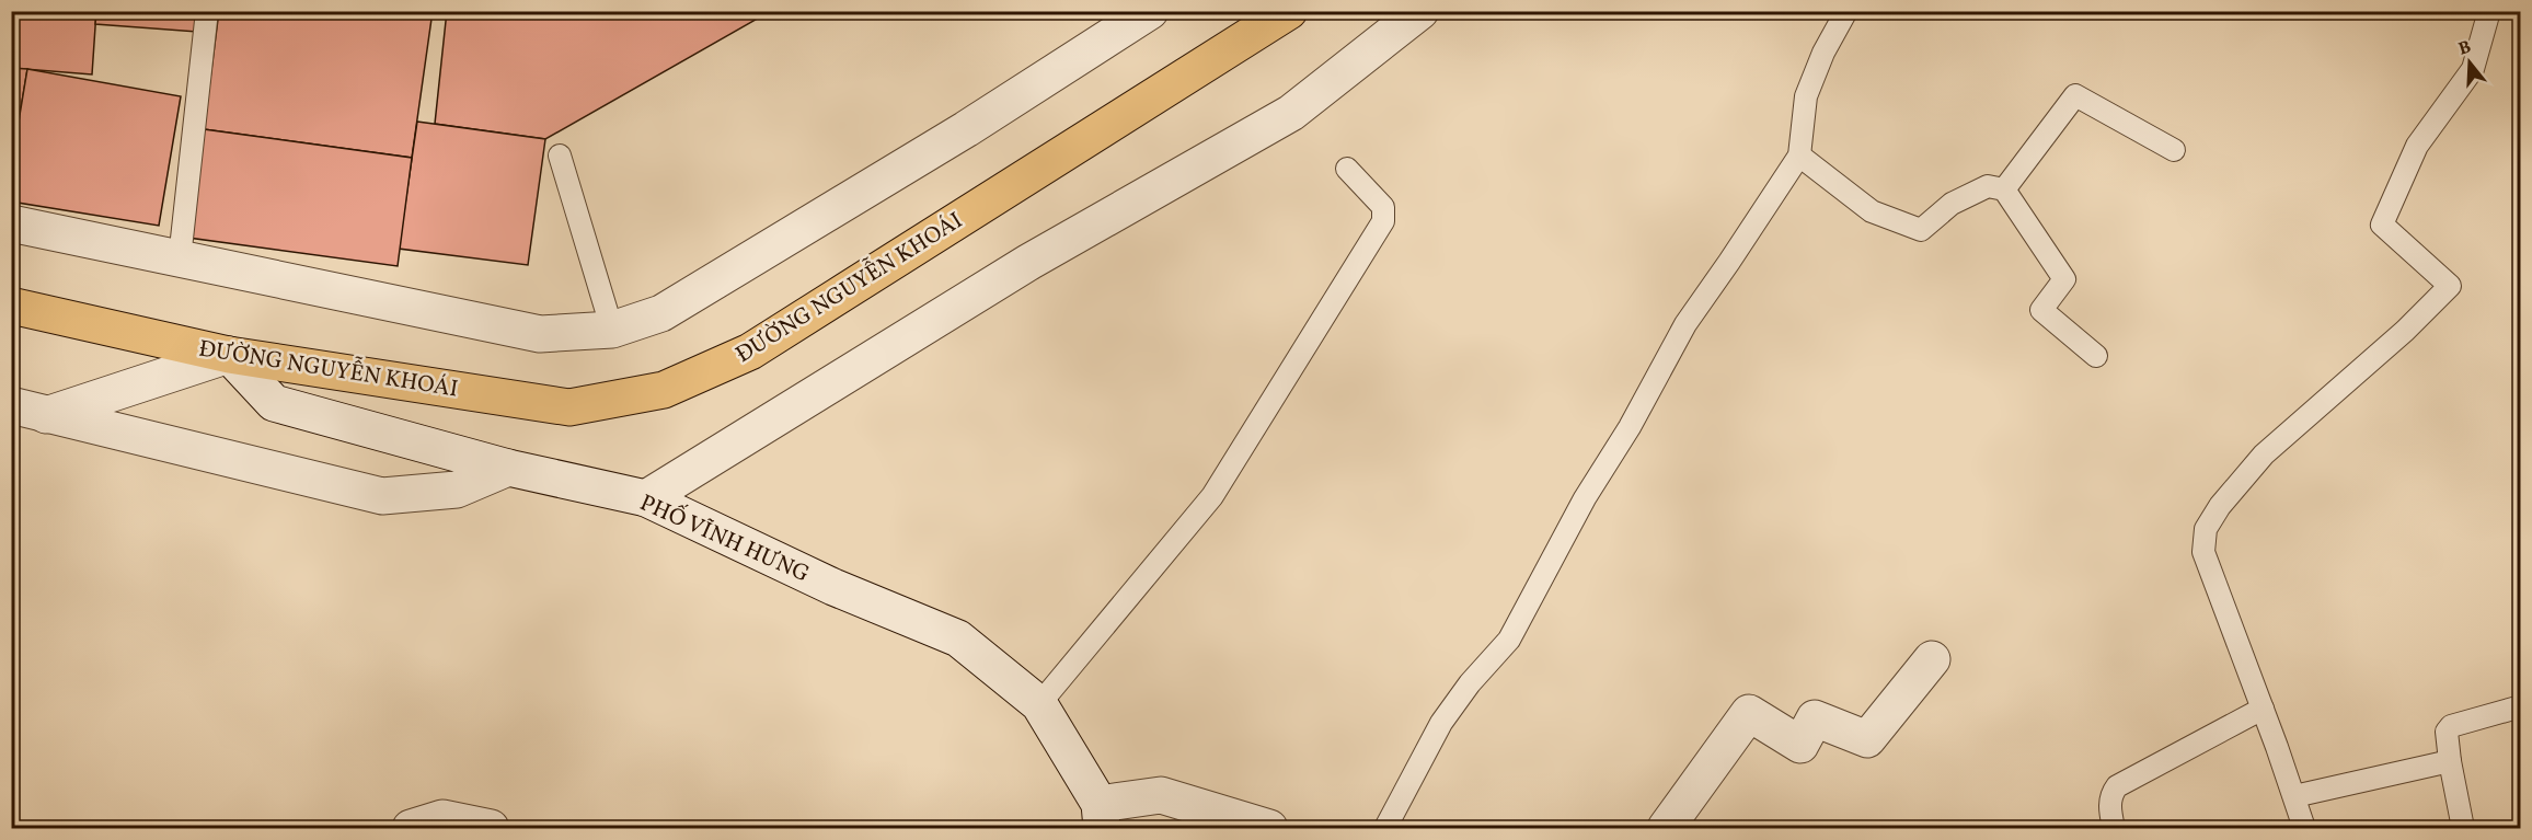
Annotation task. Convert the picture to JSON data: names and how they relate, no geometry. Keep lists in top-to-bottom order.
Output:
{
  "streets": {
    "main road": ["ĐƯỜNG NGUYỄN KHOÁI"],
    "street": ["PHỐ VĨNH HƯNG"]
  },
  "crossings": [
    ["ĐƯỜNG NGUYỄN KHOÁI", "PHỐ VĨNH HƯNG"]
  ],
  "north": "top"
}
